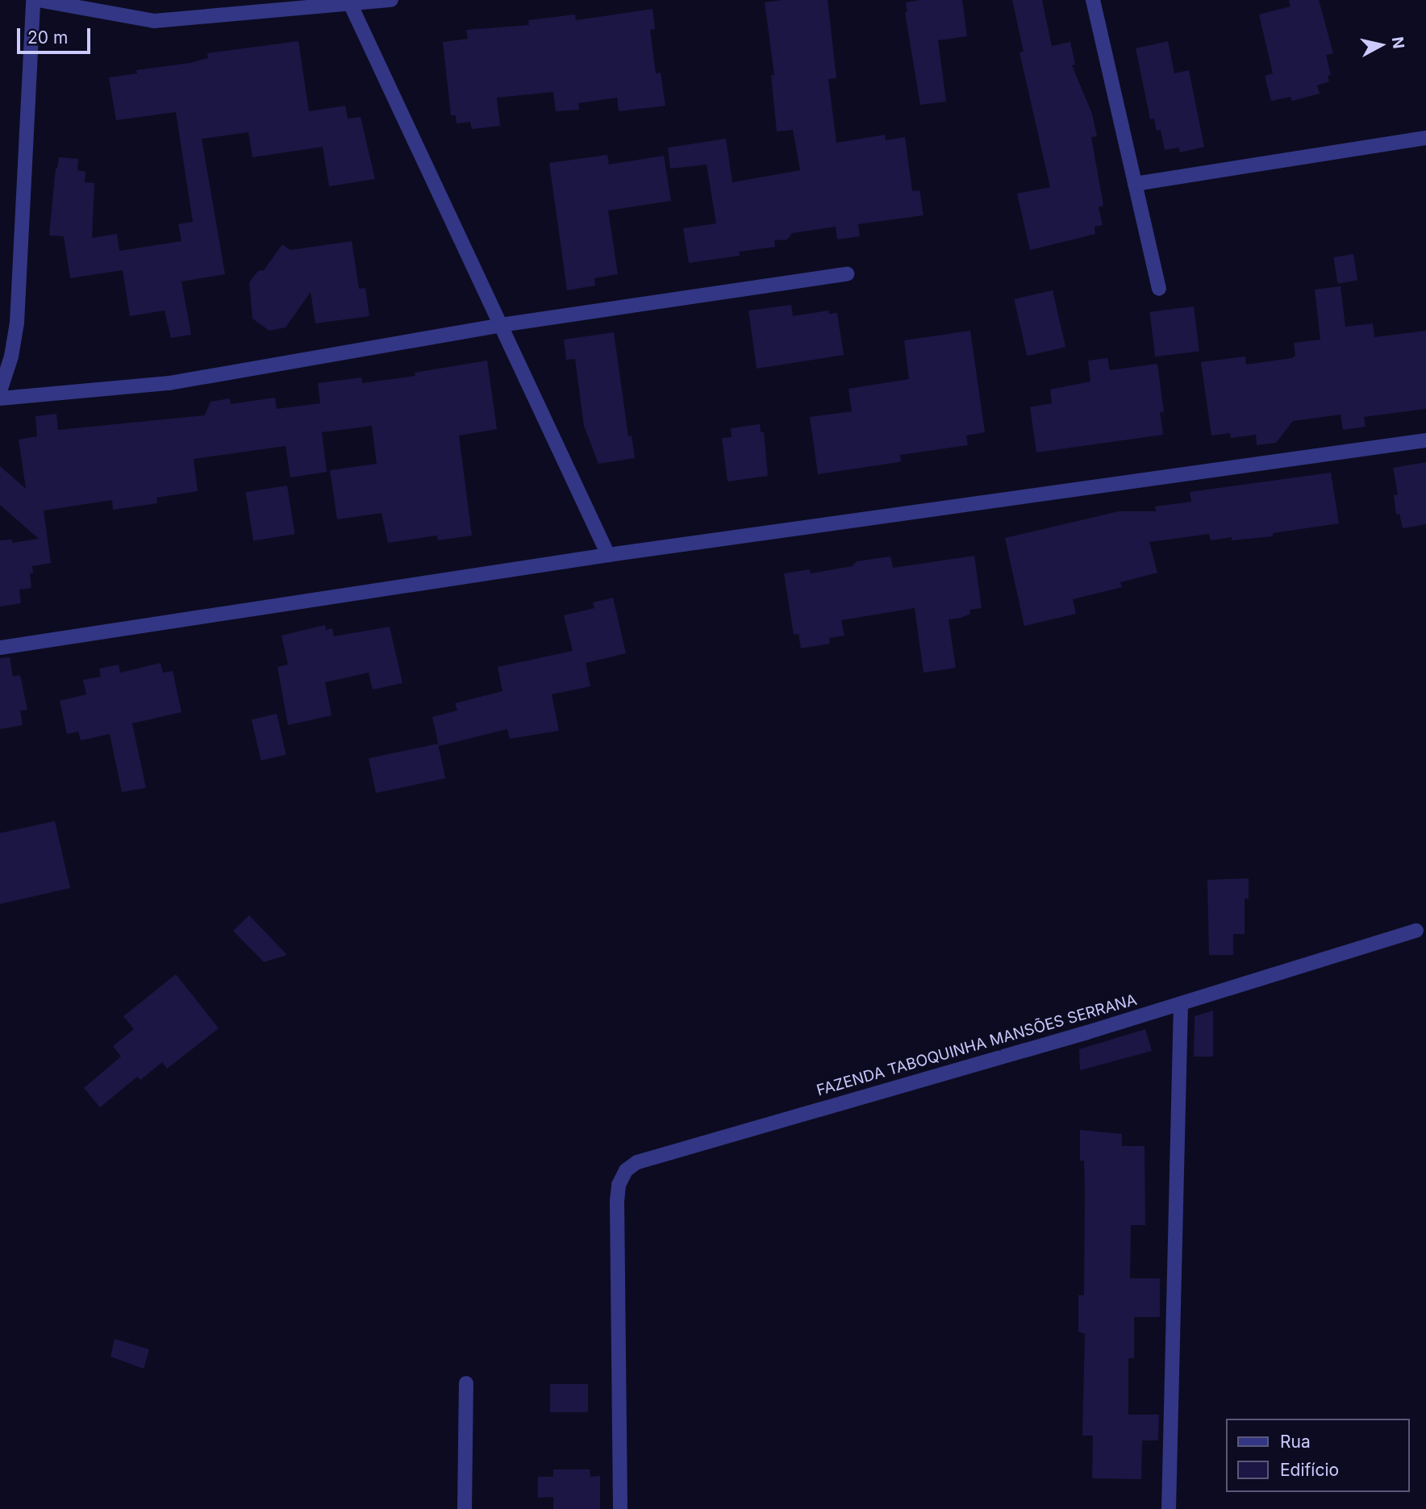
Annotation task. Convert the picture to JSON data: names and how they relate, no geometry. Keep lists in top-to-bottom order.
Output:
{
  "streets": {
    "street": ["FAZENDA TABOQUINHA MANSÕES SERRANA"]
  },
  "legend": ["Rua", "Edifício"],
  "scale_bar": "20 m",
  "north": "right"
}
